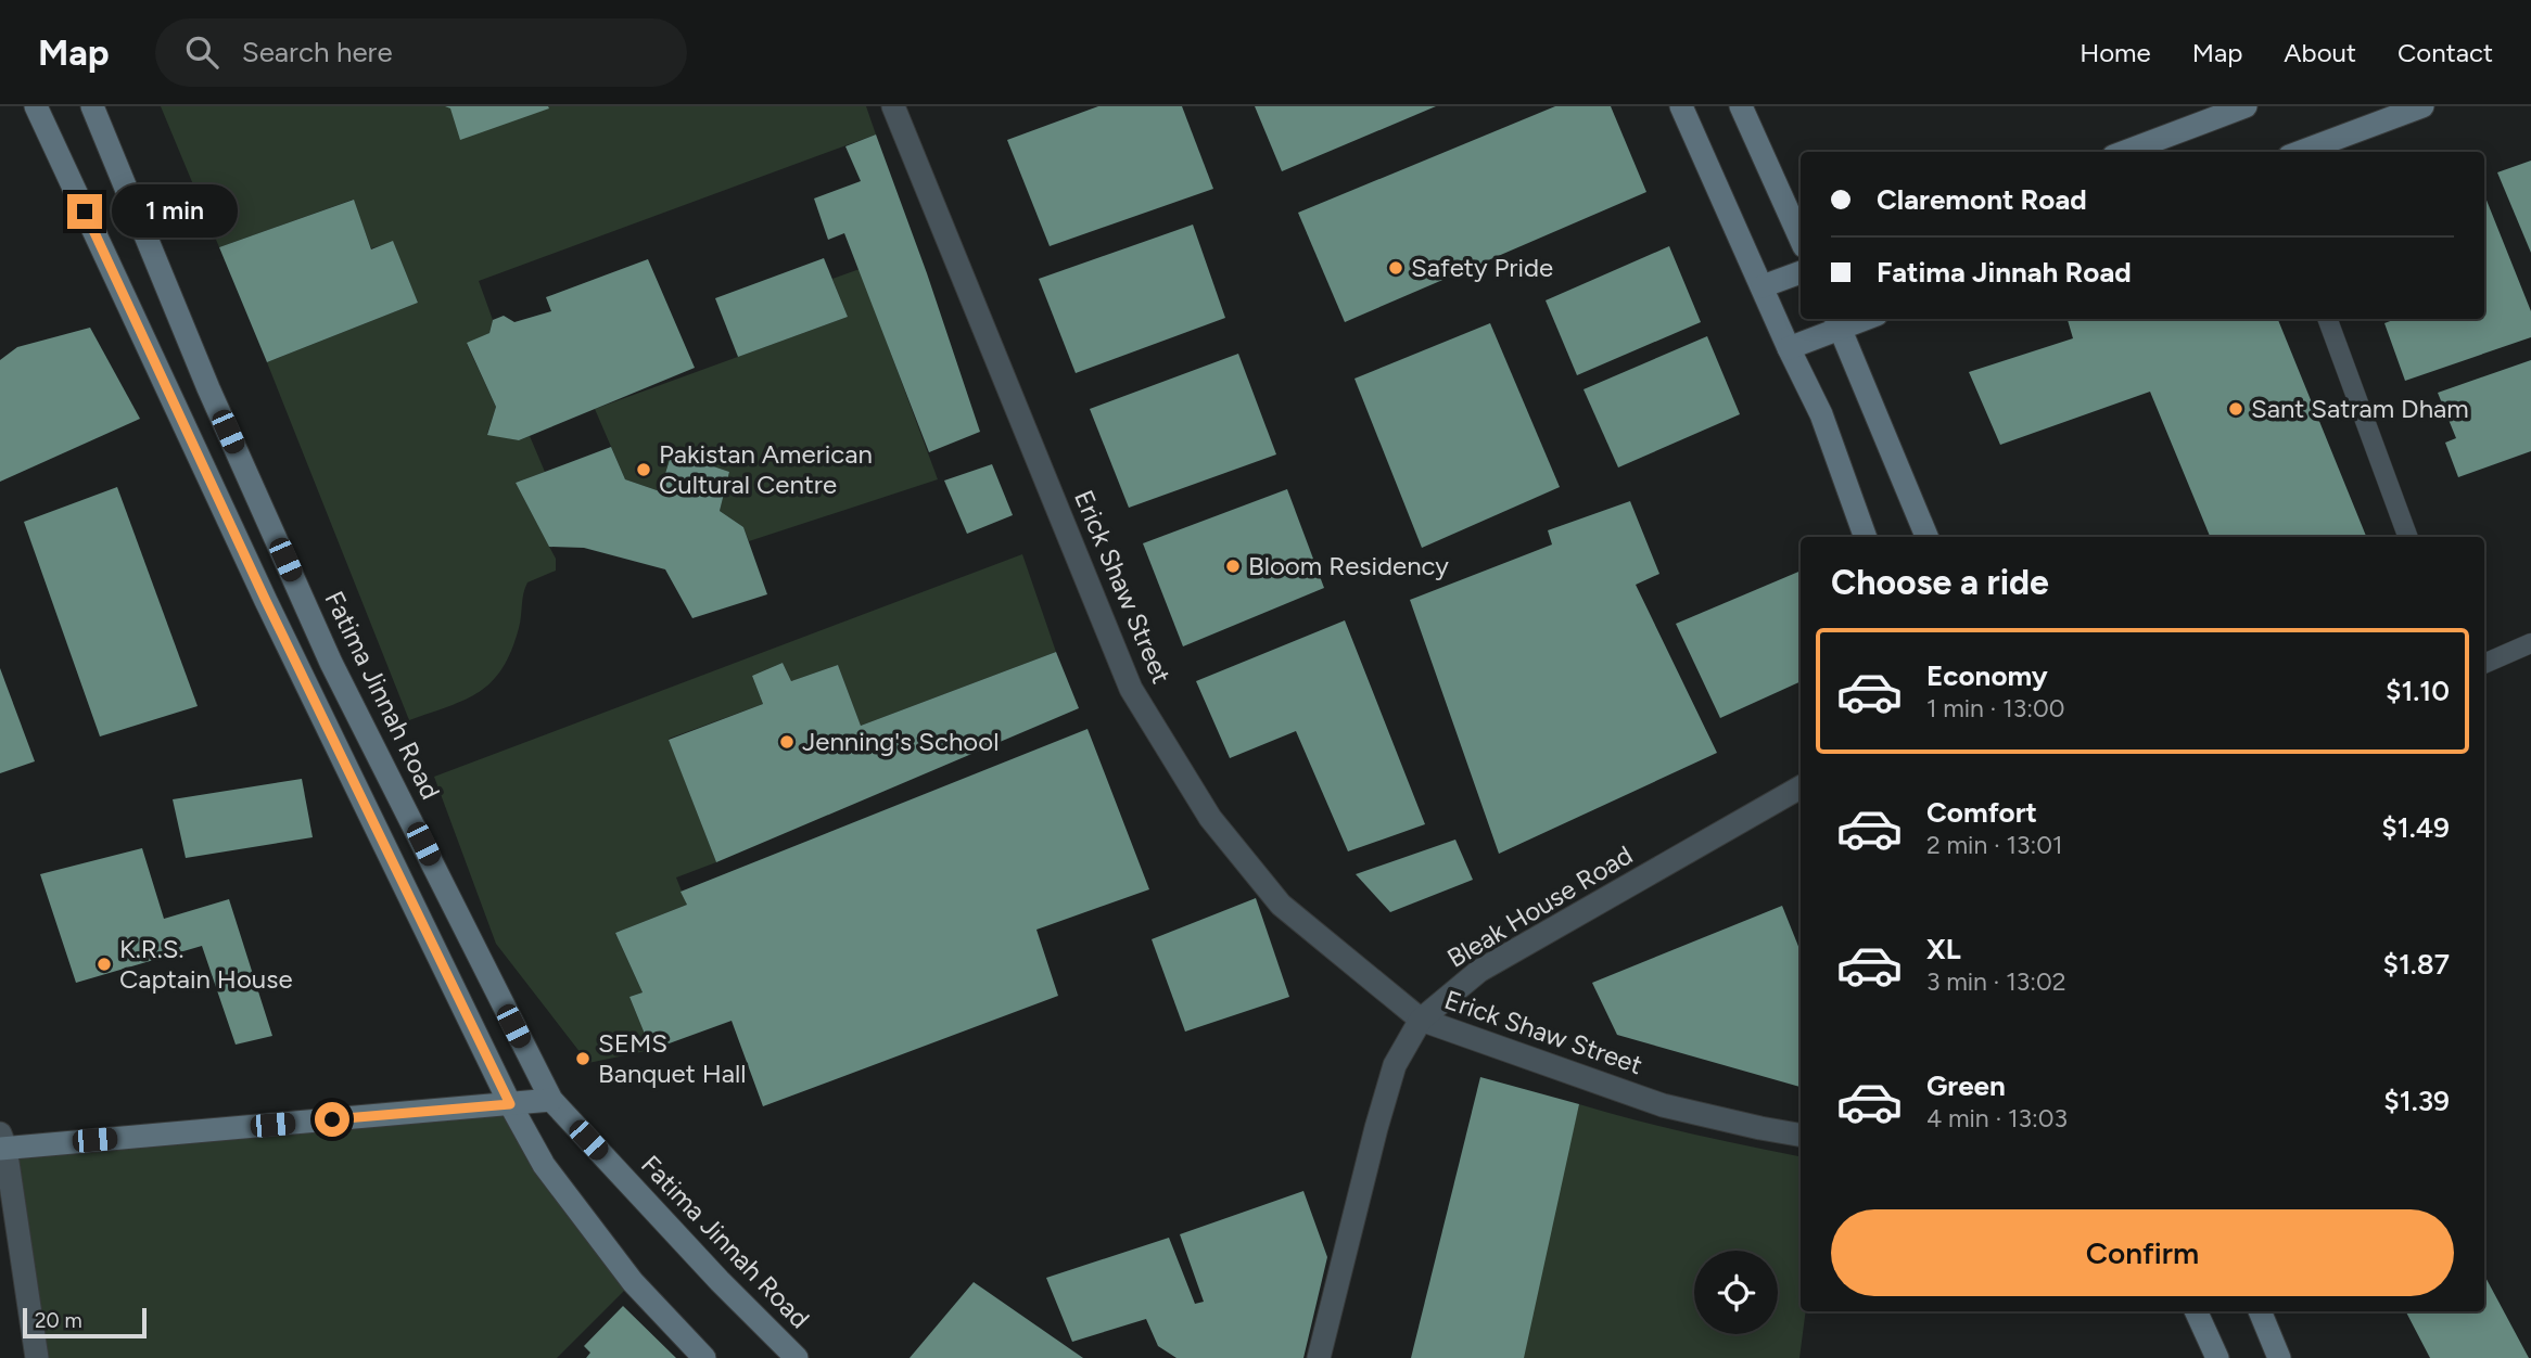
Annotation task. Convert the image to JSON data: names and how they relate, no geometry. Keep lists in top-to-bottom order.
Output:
{
  "streets": {
    "main road": ["Fatima Jinnah Road"],
    "street": ["Erick Shaw Street", "Bleak House Road"]
  },
  "crossings": [
    ["Erick Shaw Street", "Bleak House Road"]
  ],
  "places": [
    "Safety Pride",
    "Sant Satram Dham",
    "Pakistan American Cultural Centre",
    "Bloom Residency",
    "Jenning's School",
    "K.R.S. Captain House",
    "SEMS Banquet Hall"
  ],
  "scale_bar": "20 m",
  "page": {
    "header": "Map",
    "search": "Search here",
    "nav": [
      "Home",
      "Map",
      "About",
      "Contact"
    ],
    "banner": ["Claremont Road", "Fatima Jinnah Road"],
    "bubble": "1 min",
    "heading": "Choose a ride",
    "list": [
      {
        "name": "Economy",
        "note": "1 min · 13:00",
        "value": "$1.10"
      },
      {
        "name": "Comfort",
        "note": "2 min · 13:01",
        "value": "$1.49"
      },
      {
        "name": "XL",
        "note": "3 min · 13:02",
        "value": "$1.87"
      },
      {
        "name": "Green",
        "note": "4 min · 13:03",
        "value": "$1.39"
      }
    ],
    "buttons": "Confirm",
    "scale": "20 m"
  }
}
